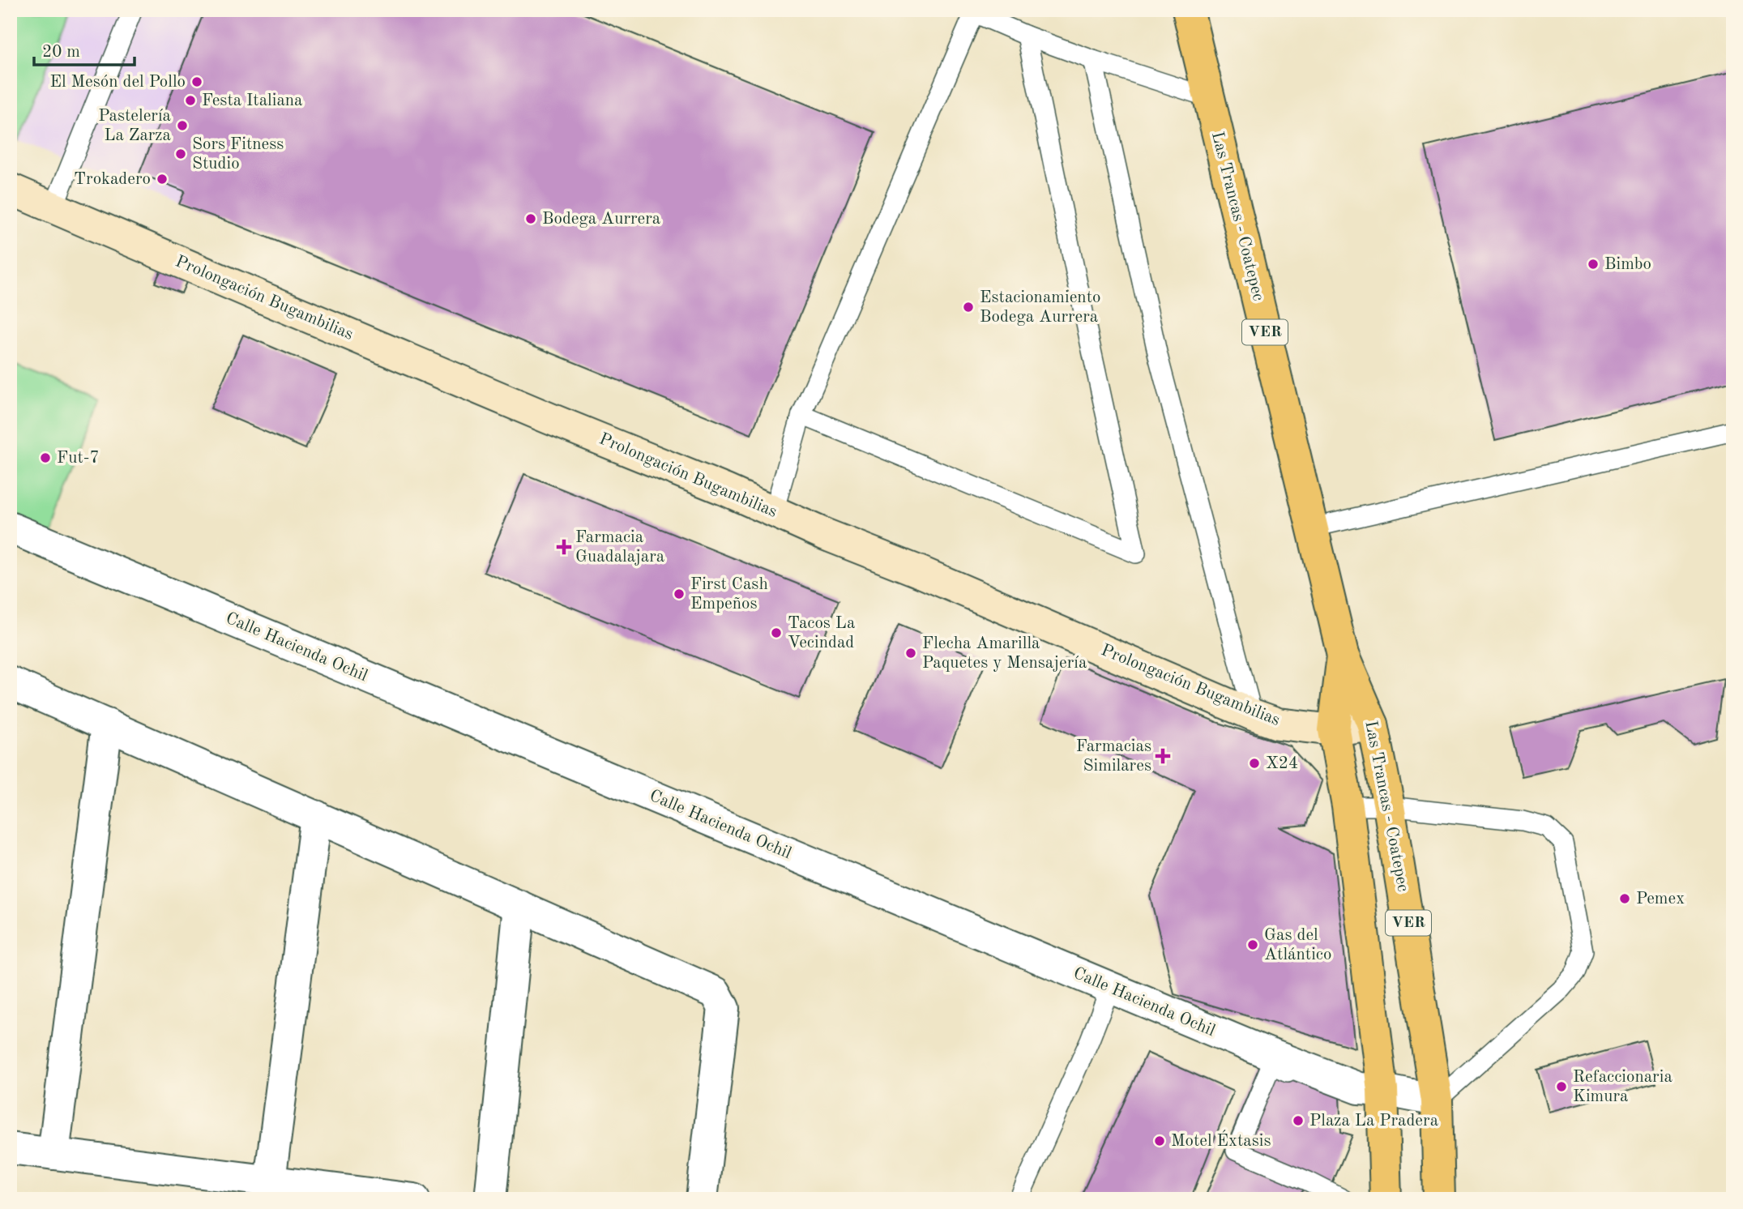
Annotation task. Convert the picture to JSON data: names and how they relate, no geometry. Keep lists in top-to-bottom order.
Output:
{
  "streets": {
    "main road": ["Las Trancas - Coatepec", "VER"],
    "street": ["Prolongación Bugambilias", "Calle Hacienda Ochil"]
  },
  "crossings": [
    ["Las Trancas - Coatepec", "Prolongación Bugambilias"],
    ["Las Trancas - Coatepec", "Calle Hacienda Ochil"]
  ],
  "places": {
    "other": [
      "El Mesón del Pollo",
      "Festa Italiana",
      "Pastelería La Zarza",
      "Sors Fitness Studio",
      "Trokadero",
      "Bodega Aurrera",
      "Bimbo",
      "Estacionamiento Bodega Aurrera",
      "Fut-7",
      "First Cash Empeños",
      "Tacos La Vecindad",
      "Flecha Amarilla Paquetes y Mensajería",
      "X24",
      "Pemex",
      "Gas del Atlántico",
      "Refaccionaria Kimura",
      "Plaza La Pradera",
      "Motel Éxtasis"
    ],
    "health": ["Farmacia Guadalajara", "Farmacias Similares"]
  },
  "scale_bar": "20 m"
}
